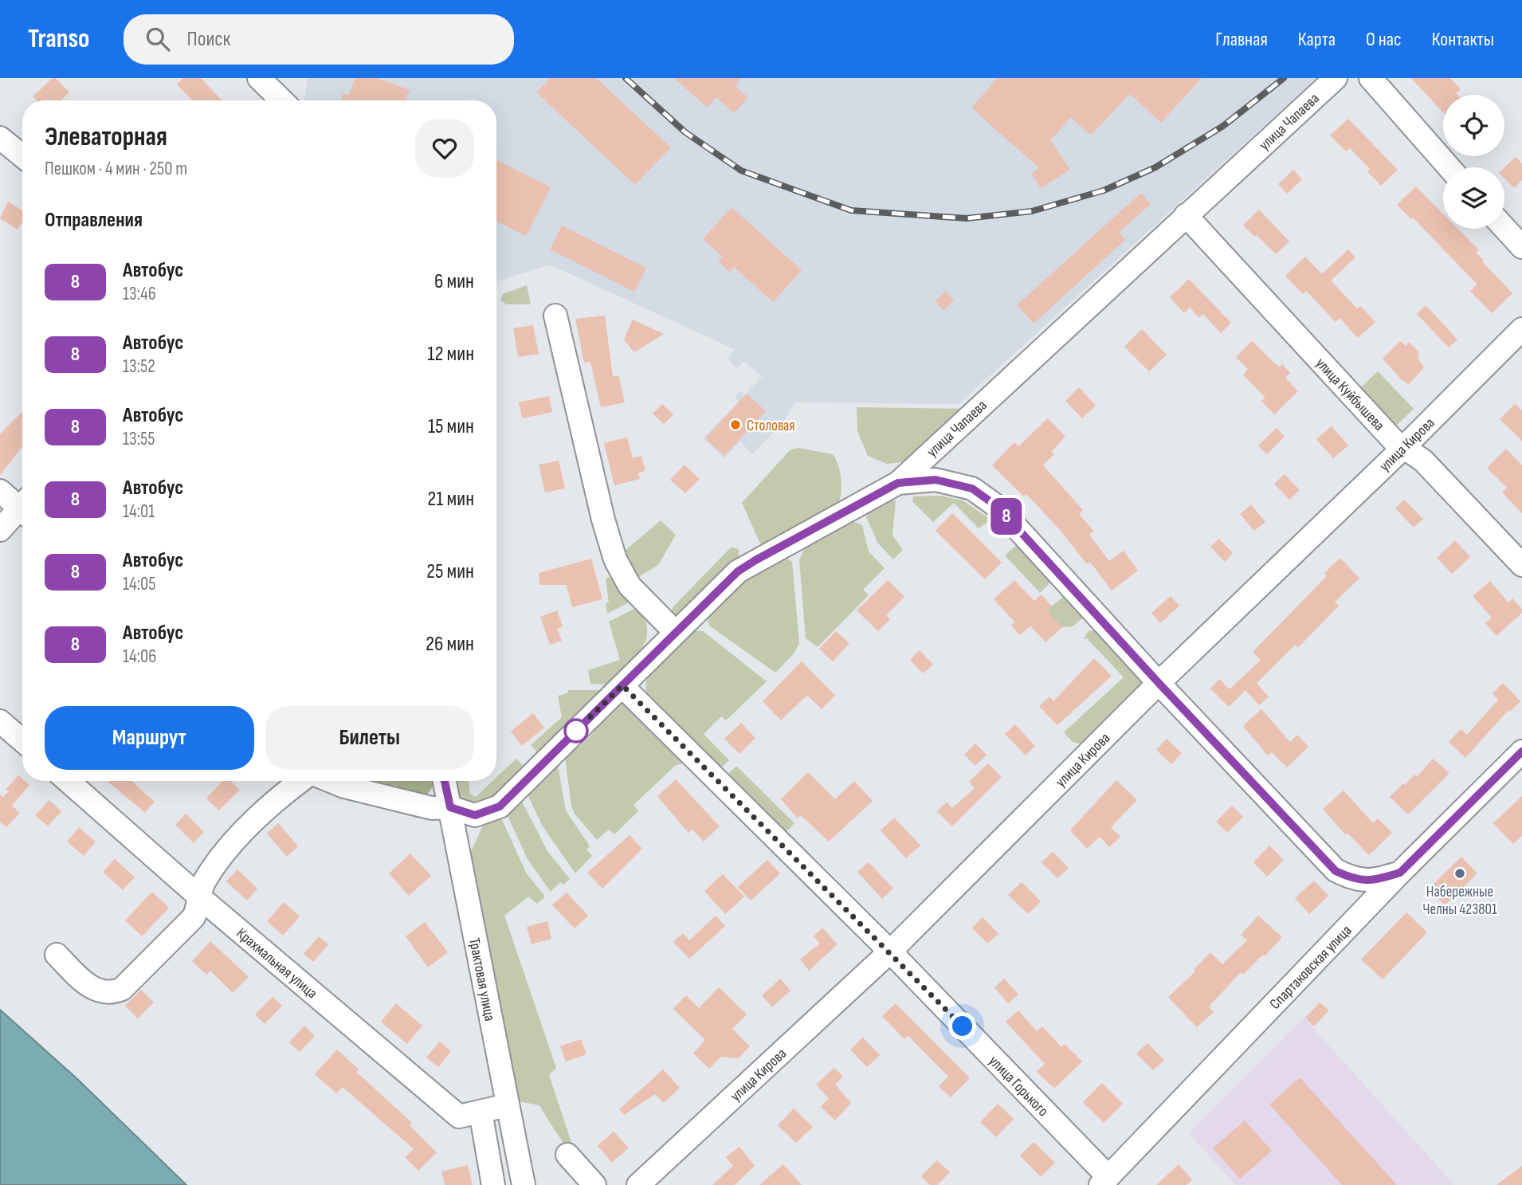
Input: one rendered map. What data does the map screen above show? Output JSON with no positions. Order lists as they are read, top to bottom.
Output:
{
  "streets": {
    "street": [
      "улица Чапаева",
      "улица Куйбышева",
      "улица Кирова",
      "Крахмальная улица",
      "Спартаковская улица",
      "Трактовая улица",
      "улица Горького"
    ]
  },
  "crossings": [
    ["улица Чапаева", "улица Куйбышева"],
    ["улица Чапаева", "Трактовая улица"],
    ["улица Чапаева", "улица Горького"],
    ["улица Куйбышева", "улица Кирова"],
    ["улица Кирова", "улица Горького"],
    ["Крахмальная улица", "Трактовая улица"],
    ["Спартаковская улица", "улица Горького"]
  ],
  "places": ["Столовая", "Набережные Челны 423801"],
  "lines": ["bus line 8"],
  "page": {
    "header": "Transo",
    "search": "Поиск",
    "nav": [
      "Главная",
      "Карта",
      "О нас",
      "Контакты"
    ],
    "on_map": "8",
    "heading": [
      ["Элеваторная", "Пешком · 4 мин · 250 m"],
      "Отправления"
    ],
    "list": [
      {
        "mark": "8",
        "name": "Автобус",
        "note": "13:46",
        "value": "6 мин"
      },
      {
        "mark": "8",
        "name": "Автобус",
        "note": "13:52",
        "value": "12 мин"
      },
      {
        "mark": "8",
        "name": "Автобус",
        "note": "13:55",
        "value": "15 мин"
      },
      {
        "mark": "8",
        "name": "Автобус",
        "note": "14:01",
        "value": "21 мин"
      },
      {
        "mark": "8",
        "name": "Автобус",
        "note": "14:05",
        "value": "25 мин"
      },
      {
        "mark": "8",
        "name": "Автобус",
        "note": "14:06",
        "value": "26 мин"
      }
    ],
    "buttons": ["Маршрут", "Билеты"]
  }
}
